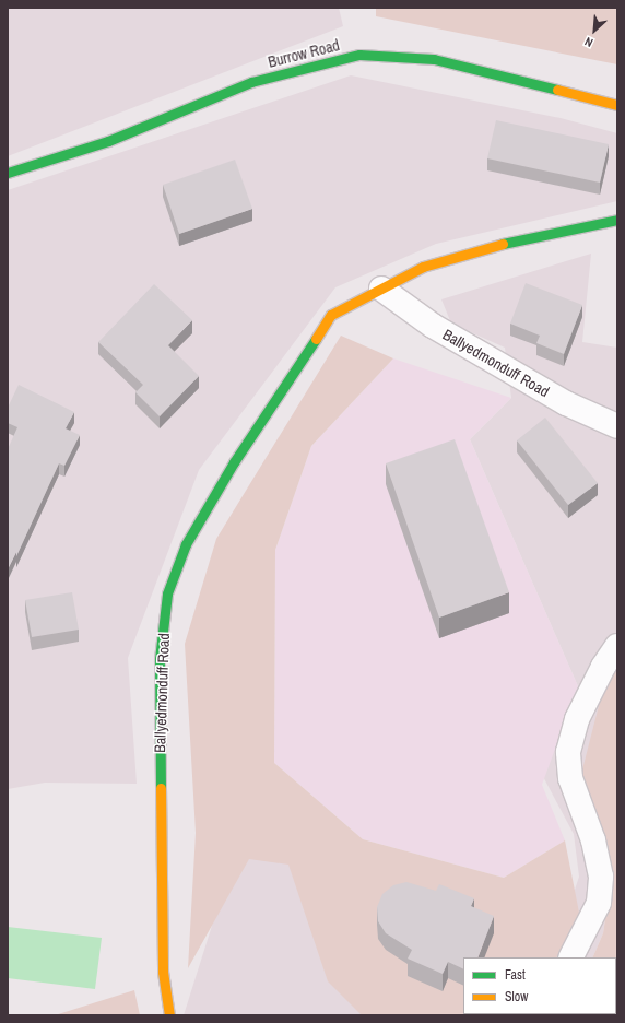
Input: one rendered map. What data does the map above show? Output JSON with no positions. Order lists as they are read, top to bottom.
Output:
{
  "streets": {
    "street": ["Burrow Road", "Ballyedmonduff Road"]
  },
  "legend": ["Fast", "Slow"],
  "north": "bottom left"
}
